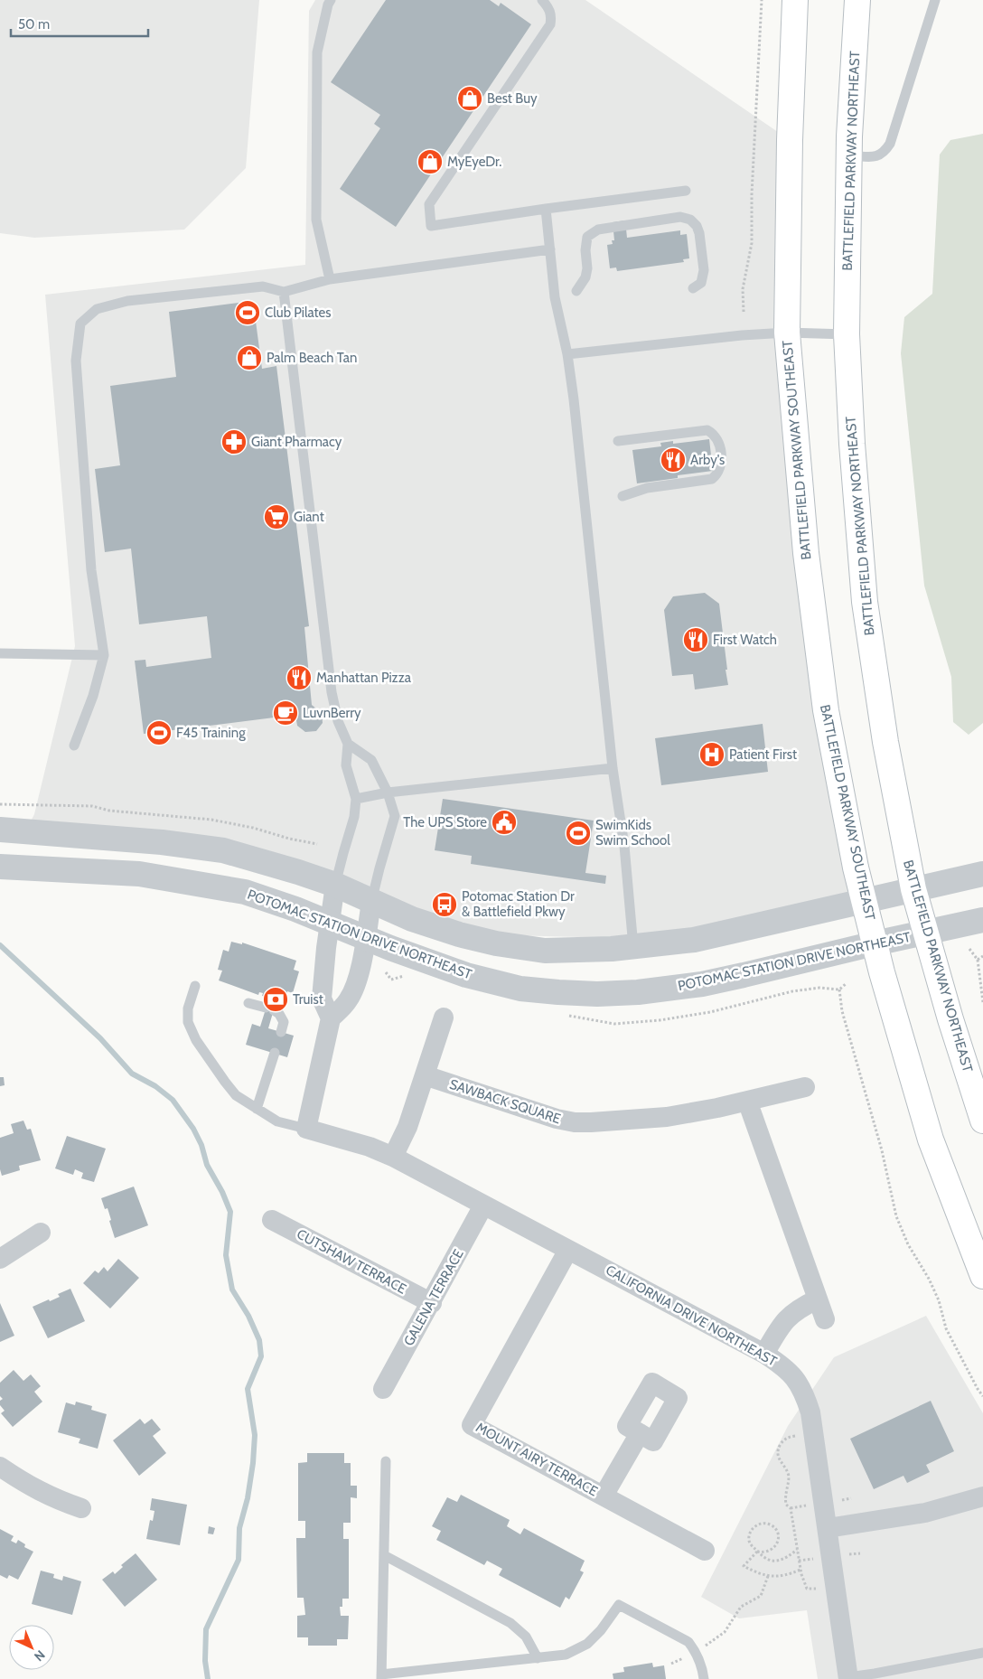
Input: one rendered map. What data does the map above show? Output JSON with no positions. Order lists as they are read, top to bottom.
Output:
{
  "streets": {
    "main road": ["BATTLEFIELD PARKWAY NORTHEAST", "BATTLEFIELD PARKWAY SOUTHEAST"],
    "street": [
      "POTOMAC STATION DRIVE NORTHEAST",
      "SAWBACK SQUARE",
      "CUTSHAW TERRACE",
      "GALENA TERRACE",
      "CALIFORNIA DRIVE NORTHEAST",
      "MOUNT AIRY TERRACE"
    ]
  },
  "crossings": [
    ["BATTLEFIELD PARKWAY NORTHEAST", "POTOMAC STATION DRIVE NORTHEAST"],
    ["BATTLEFIELD PARKWAY SOUTHEAST", "POTOMAC STATION DRIVE NORTHEAST"],
    ["CUTSHAW TERRACE", "GALENA TERRACE"],
    ["GALENA TERRACE", "CALIFORNIA DRIVE NORTHEAST"],
    ["CALIFORNIA DRIVE NORTHEAST", "MOUNT AIRY TERRACE"]
  ],
  "places": {
    "shop": ["Best Buy", "MyEyeDr.", "Palm Beach Tan"],
    "sports": ["Club Pilates", "F45 Training", "SwimKids Swim School"],
    "pharmacy": ["Giant Pharmacy"],
    "restaurant": ["Arby's", "First Watch", "Manhattan Pizza"],
    "supermarket": ["Giant"],
    "cafe": ["LuvnBerry"],
    "hospital": ["Patient First"],
    "public building": ["The UPS Store"],
    "bus stop": ["Potomac Station Dr & Battlefield Pkwy"],
    "bank": ["Truist"]
  },
  "scale_bar": "50 m",
  "north": "bottom right"
}
